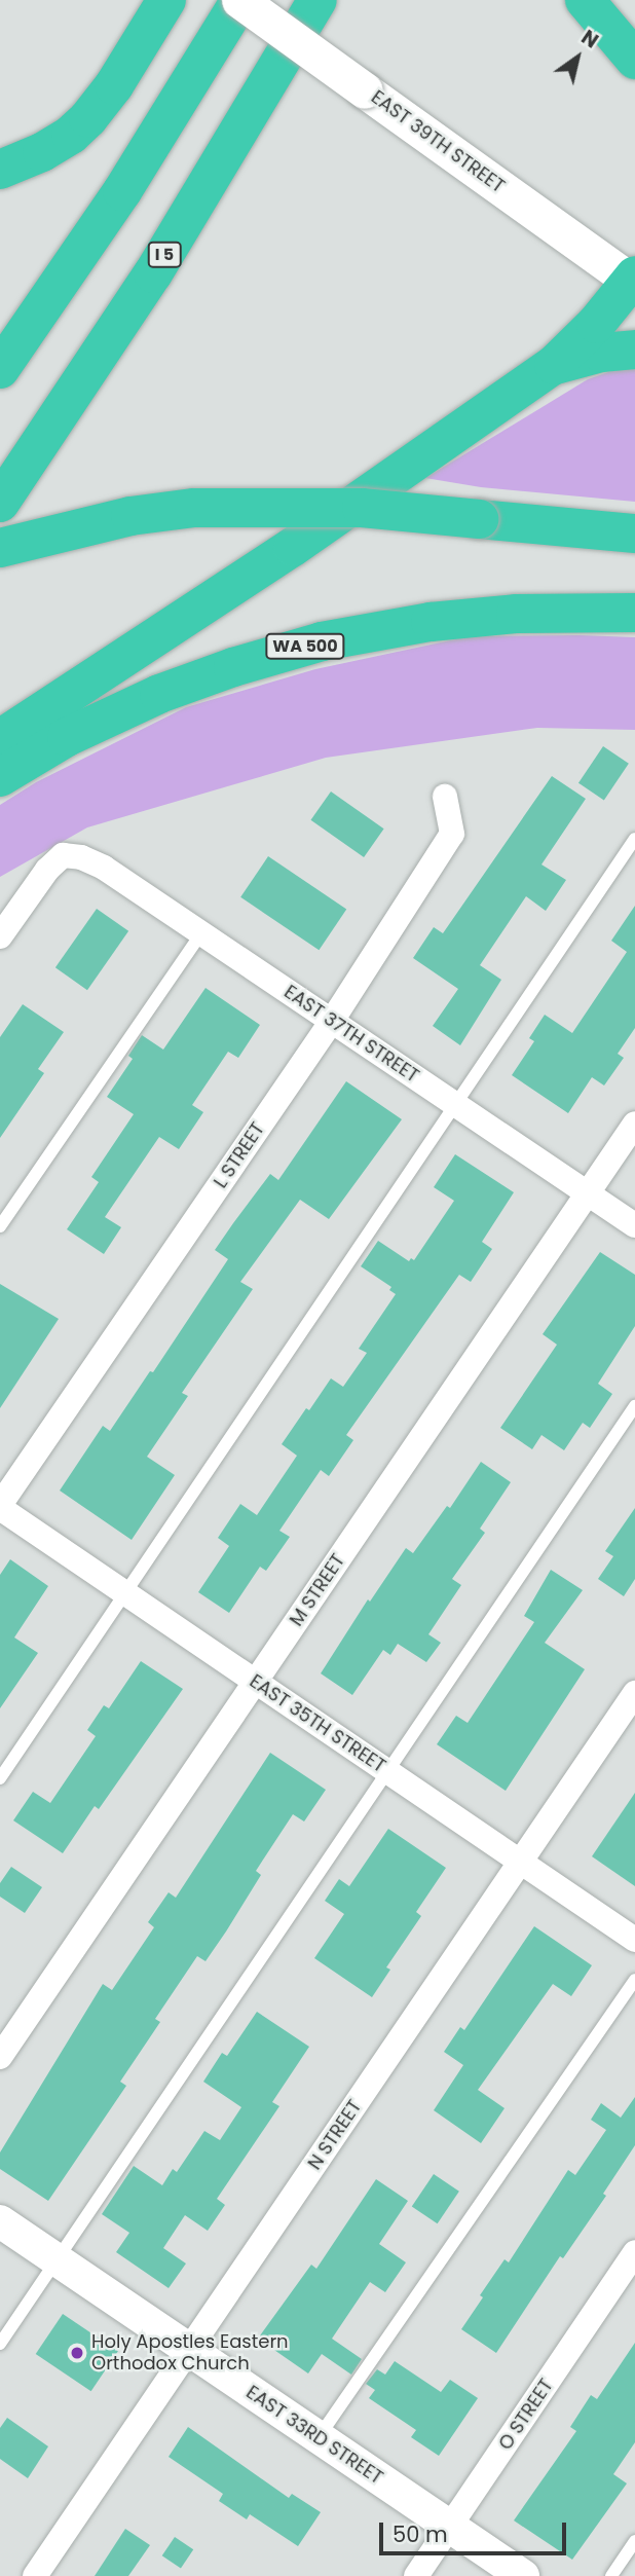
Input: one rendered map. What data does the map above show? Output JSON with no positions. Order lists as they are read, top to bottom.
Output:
{
  "streets": {
    "highway": ["I 5", "WA 500"],
    "main road": ["EAST 39TH STREET"],
    "street": [
      "EAST 37TH STREET",
      "L STREET",
      "M STREET",
      "EAST 35TH STREET",
      "N STREET",
      "O STREET",
      "EAST 33RD STREET"
    ]
  },
  "crossings": [
    ["EAST 37TH STREET", "L STREET"],
    ["EAST 37TH STREET", "M STREET"],
    ["L STREET", "EAST 35TH STREET"],
    ["M STREET", "EAST 35TH STREET"],
    ["EAST 35TH STREET", "N STREET"],
    ["N STREET", "EAST 33RD STREET"],
    ["O STREET", "EAST 33RD STREET"]
  ],
  "places": ["Holy Apostles Eastern Orthodox Church"],
  "scale_bar": "50 m",
  "north": "top right"
}
